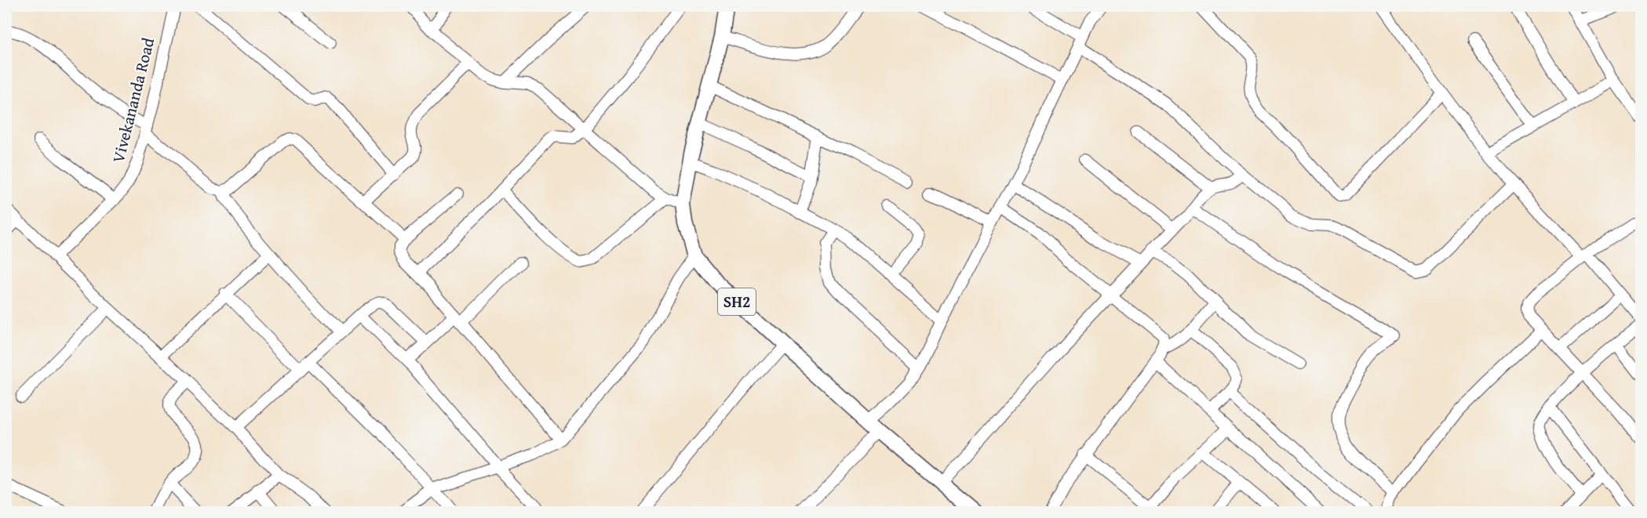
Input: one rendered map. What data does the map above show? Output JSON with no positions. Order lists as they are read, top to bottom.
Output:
{
  "streets": {
    "main road": ["SH2"],
    "street": ["Vivekananda Road"]
  }
}
